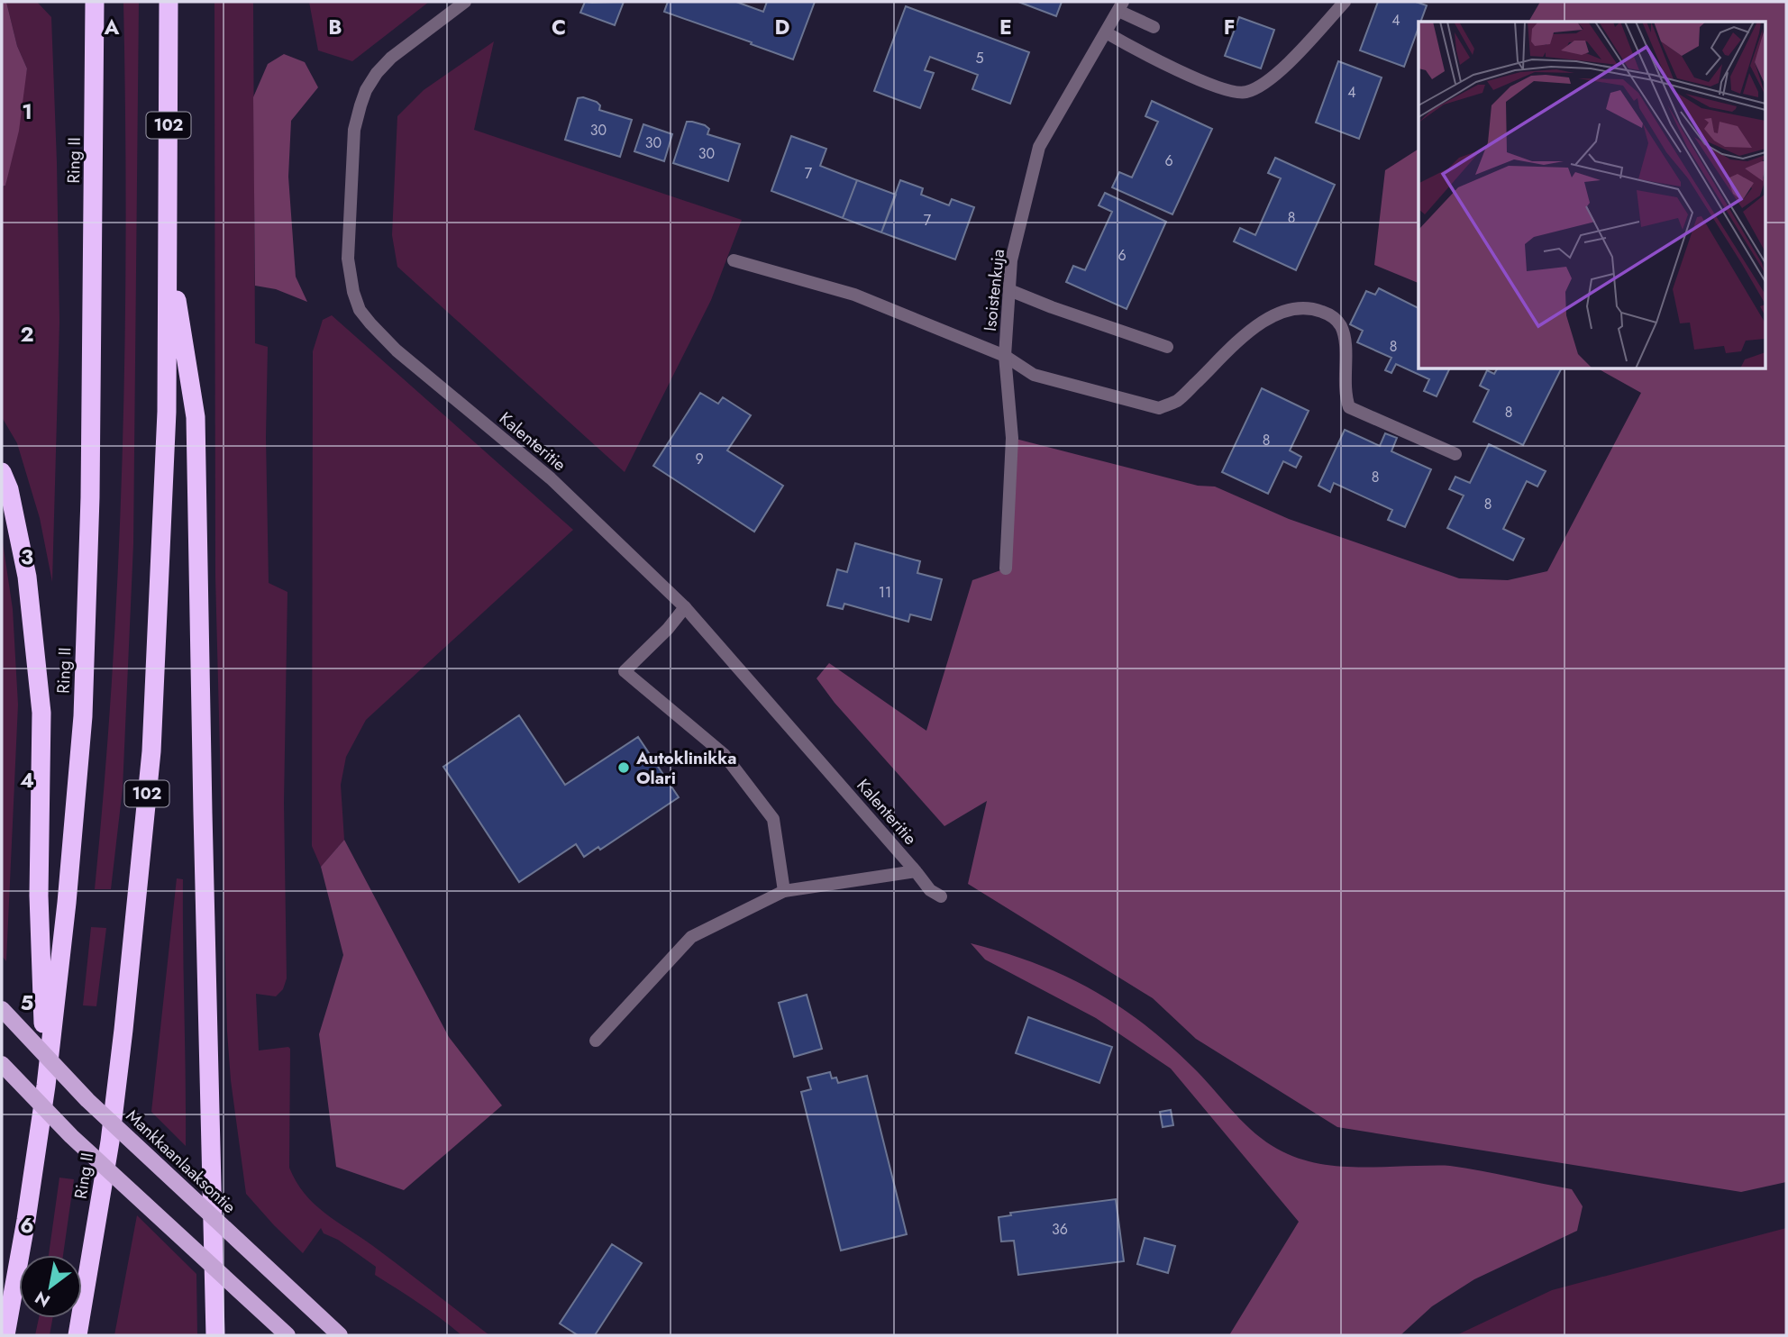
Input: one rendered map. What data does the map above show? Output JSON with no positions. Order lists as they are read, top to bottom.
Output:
{
  "streets": {
    "highway": ["102", "Ring II"],
    "main road": ["Mankkaanlaaksontie"],
    "street": ["Isoistenkuja", "Kalenteritie"]
  },
  "places": ["Autoklinikka Olari"],
  "house_numbers": [
    "4",
    "5",
    "4",
    "30",
    "30",
    "30",
    "6",
    "7",
    "8",
    "7",
    "6",
    "8",
    "8",
    "8",
    "9",
    "8",
    "8",
    "11",
    "36"
  ],
  "north": "bottom left",
  "grid": {
    "columns": [
      "A",
      "B",
      "C",
      "D",
      "E",
      "F"
    ],
    "rows": [
      "1",
      "2",
      "3",
      "4",
      "5",
      "6"
    ]
  }
}
